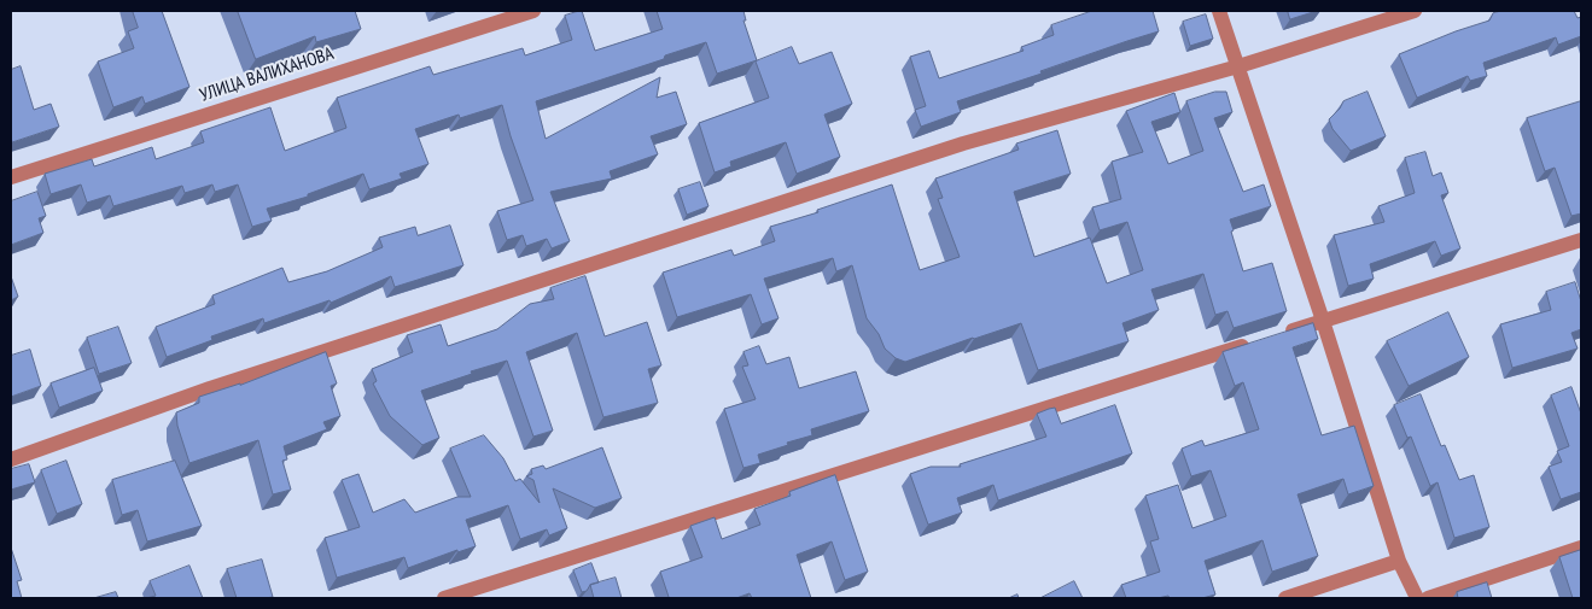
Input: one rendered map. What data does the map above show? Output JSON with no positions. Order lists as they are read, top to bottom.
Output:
{
  "streets": {
    "street": ["УЛИЦА ВАЛИХАНОВА"]
  }
}
